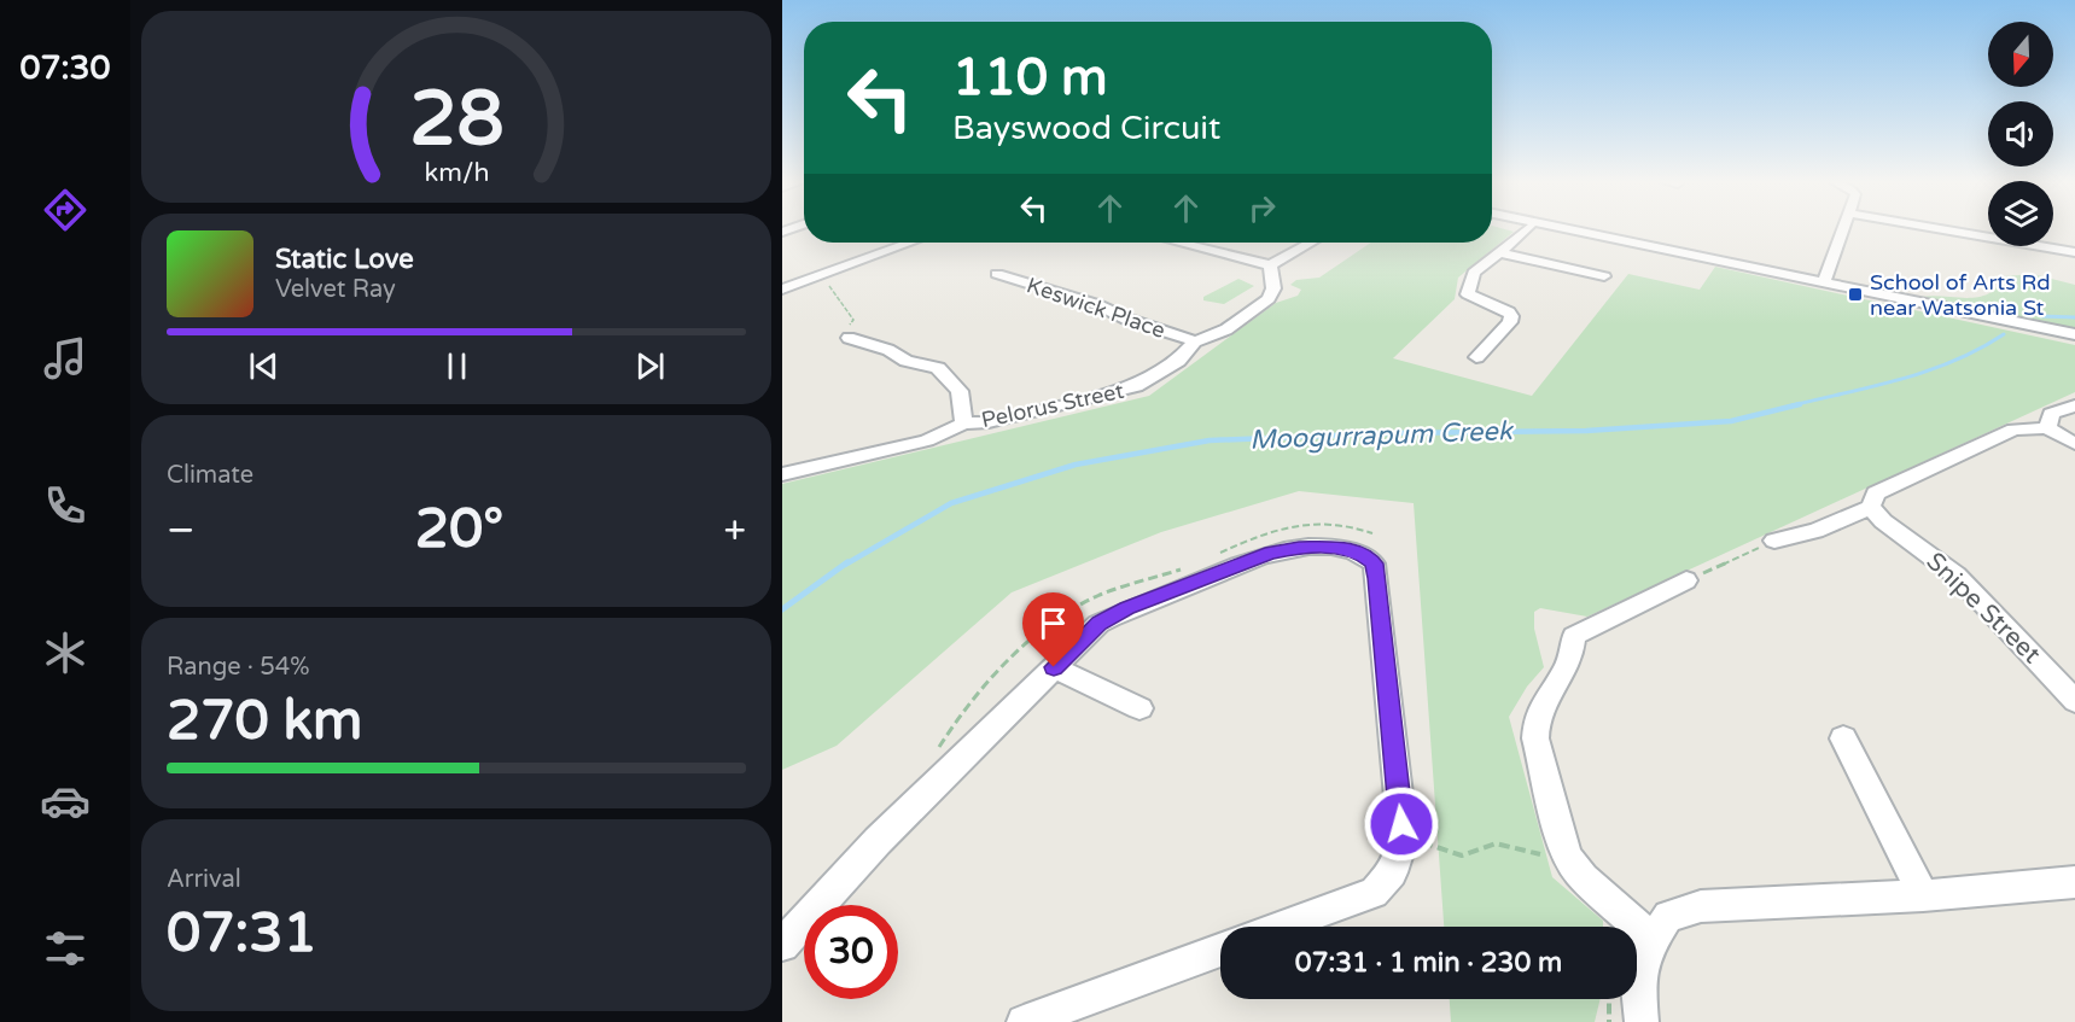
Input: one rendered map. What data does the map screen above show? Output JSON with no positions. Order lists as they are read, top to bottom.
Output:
{
  "streets": {
    "street": ["Keswick Place", "Pelorus Street", "Snipe Street"]
  },
  "crossings": [
    ["Keswick Place", "Pelorus Street"]
  ],
  "water": ["Moogurrapum Creek"],
  "places": {
    "transit": ["School of Arts Rd near Watsonia St"]
  },
  "north": "bottom",
  "page": {
    "tabs": "07:30",
    "turn": ["110 m", "Bayswood Circuit"],
    "song": ["Static Love", "Velvet Ray"],
    "tile": [
      "Climate",
      ["Range · 54%", "270 km"],
      ["Arrival", "07:31"]
    ],
    "heat": ["−", "20°", "+"],
    "limit": "30",
    "trip": "07:31 · 1 min · 230 m",
    "gauge": ["28", "km/h"]
  }
}
